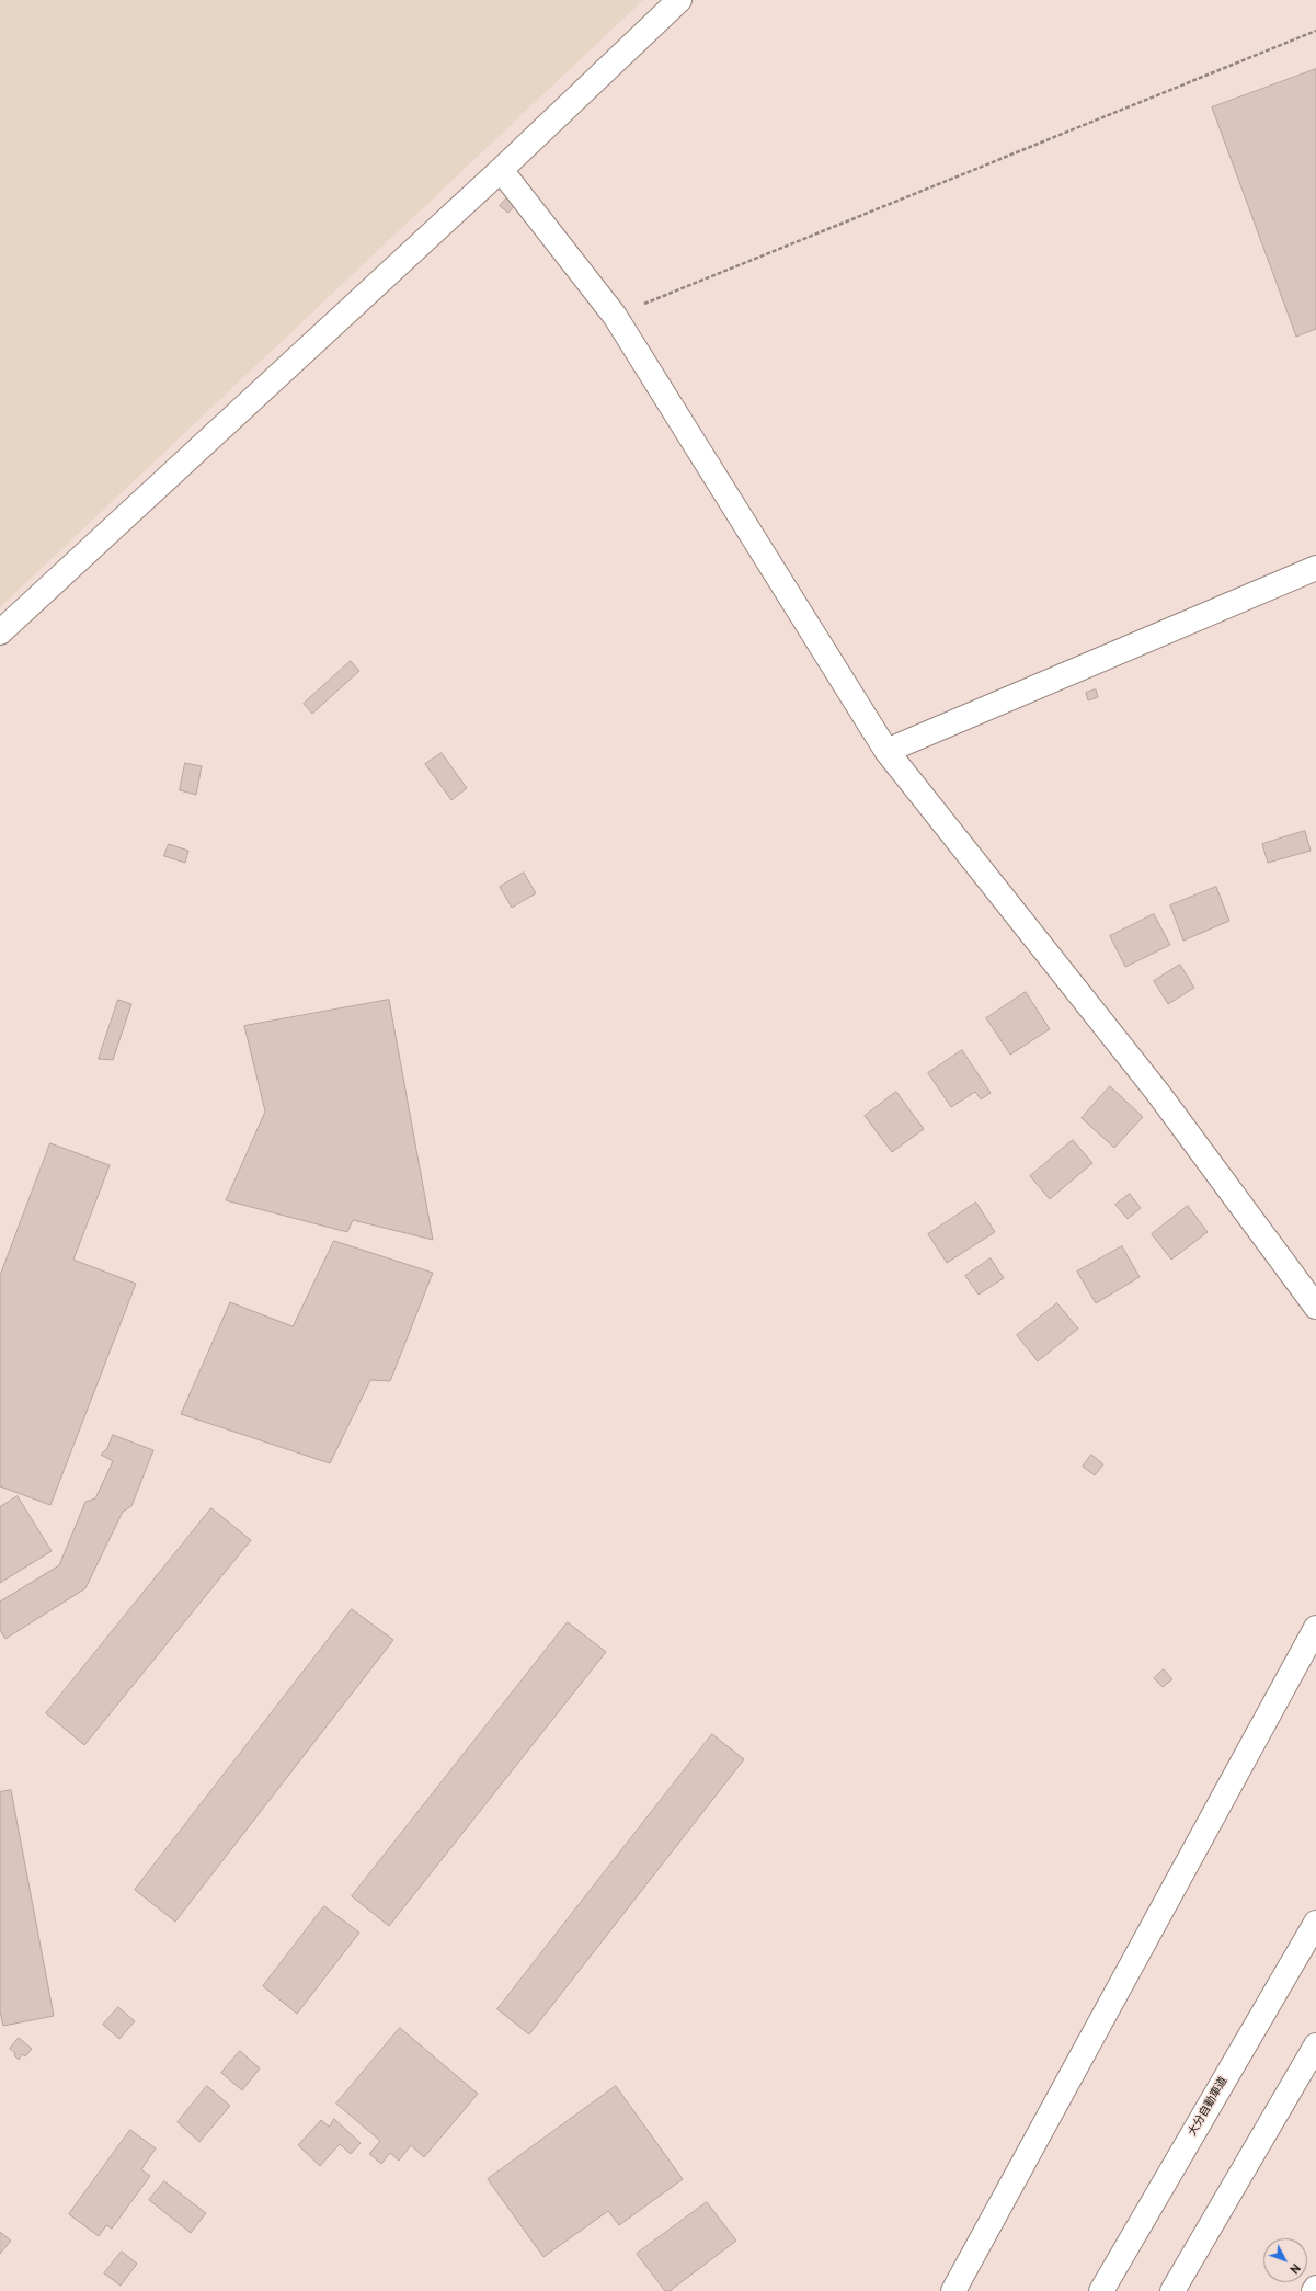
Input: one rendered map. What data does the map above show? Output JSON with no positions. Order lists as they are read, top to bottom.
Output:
{
  "streets": {
    "main road": ["大分自動車道"]
  },
  "north": "bottom right"
}
